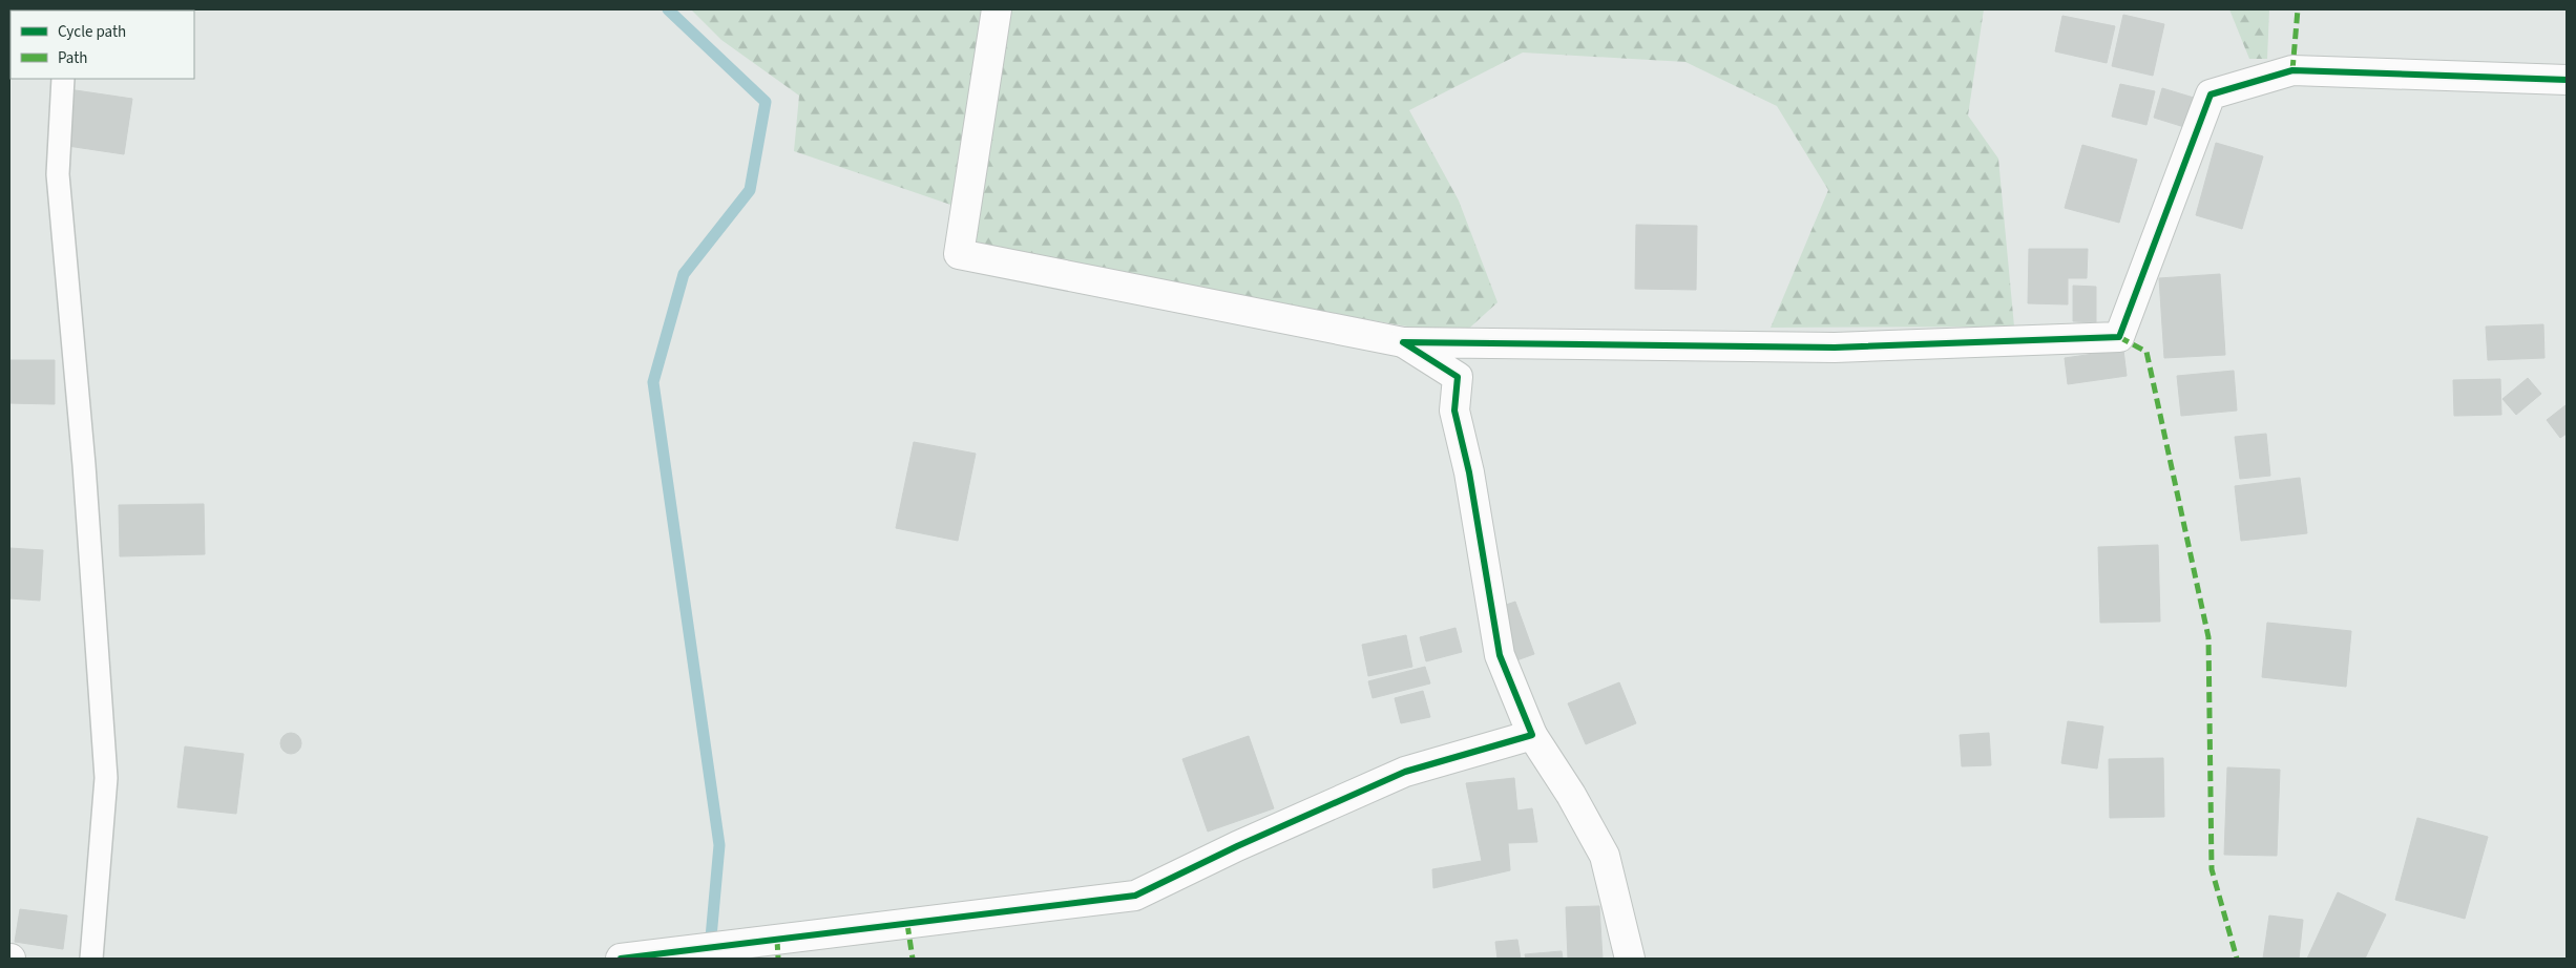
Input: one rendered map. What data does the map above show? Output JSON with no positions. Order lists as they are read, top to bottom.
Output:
{
  "legend": ["Cycle path", "Path"]
}
